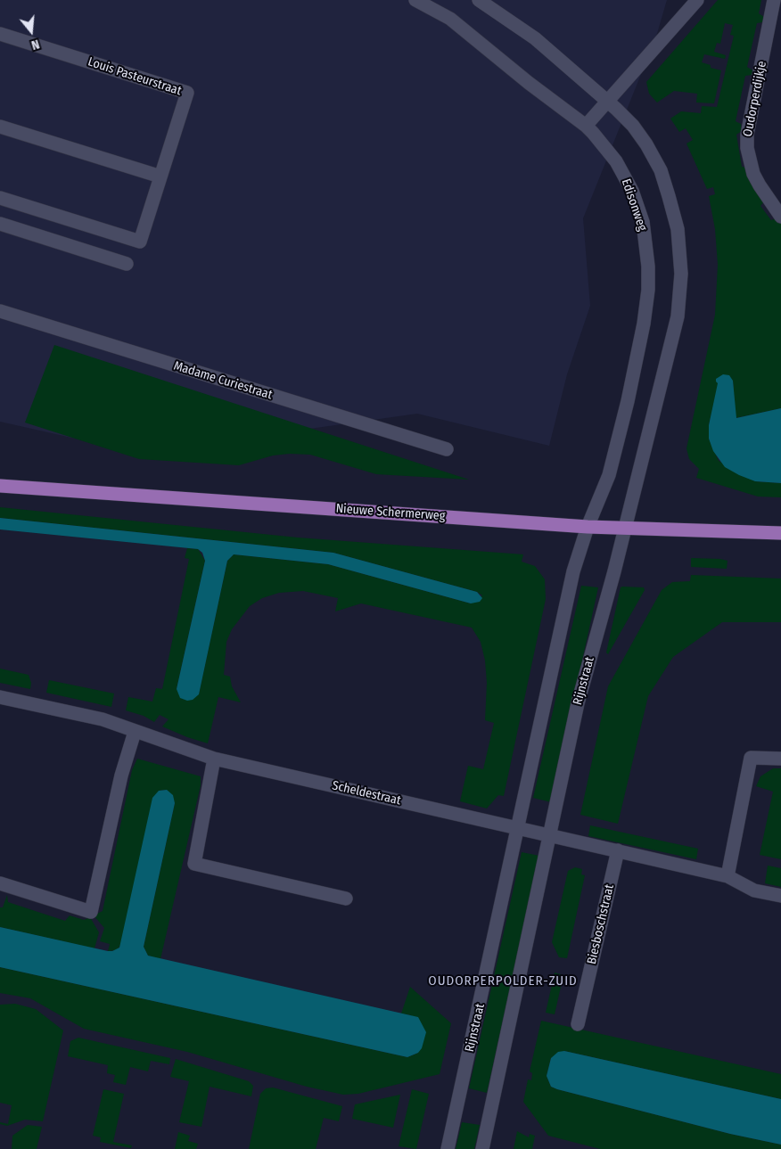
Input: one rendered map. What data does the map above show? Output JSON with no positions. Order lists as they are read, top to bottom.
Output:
{
  "streets": {
    "main road": ["Nieuwe Schermerweg"],
    "street": [
      "Louis Pasteurstraat",
      "Oudorperdijkje",
      "Edisonweg",
      "Madame Curiestraat",
      "Rijnstraat",
      "Scheldestraat",
      "Biesboschstraat"
    ]
  },
  "crossings": [
    ["Edisonweg", "Nieuwe Schermerweg"],
    ["Edisonweg", "Rijnstraat"],
    ["Nieuwe Schermerweg", "Rijnstraat"],
    ["Rijnstraat", "Scheldestraat"]
  ],
  "districts": ["OUDORPERPOLDER-ZUID"],
  "north": "bottom"
}
